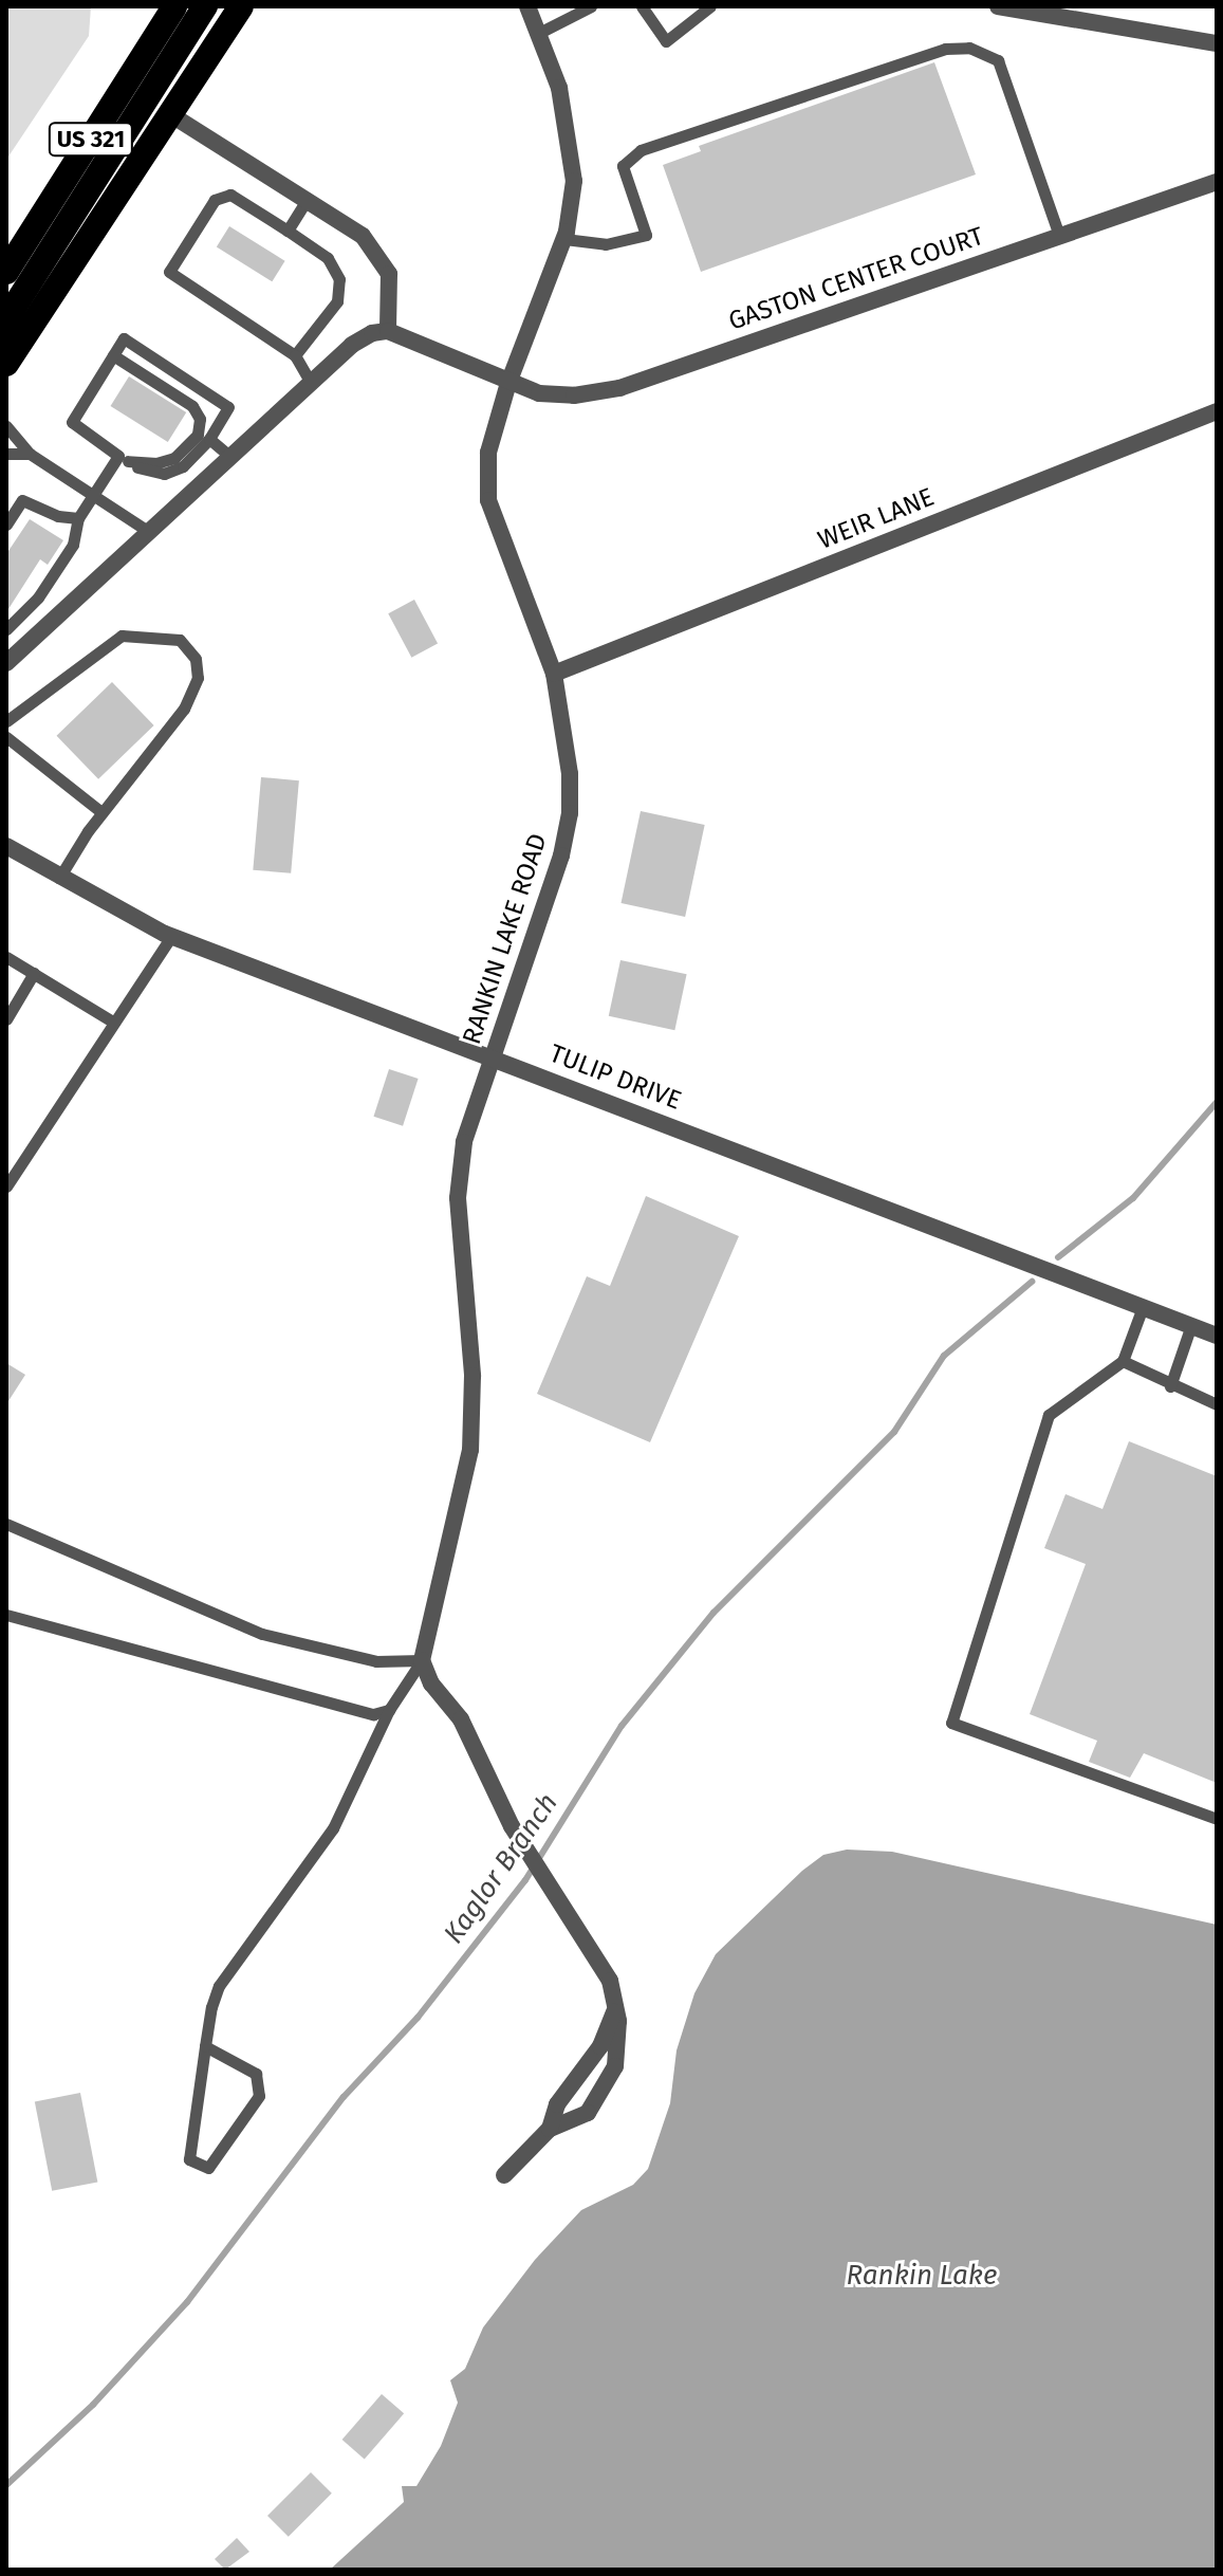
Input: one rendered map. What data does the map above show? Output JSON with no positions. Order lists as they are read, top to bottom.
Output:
{
  "streets": {
    "highway": ["US 321"],
    "street": [
      "GASTON CENTER COURT",
      "WEIR LANE",
      "RANKIN LAKE ROAD",
      "TULIP DRIVE"
    ]
  },
  "crossings": [
    ["GASTON CENTER COURT", "RANKIN LAKE ROAD"],
    ["WEIR LANE", "RANKIN LAKE ROAD"],
    ["RANKIN LAKE ROAD", "TULIP DRIVE"]
  ],
  "water": ["Kaglor Branch", "Rankin Lake"]
}
